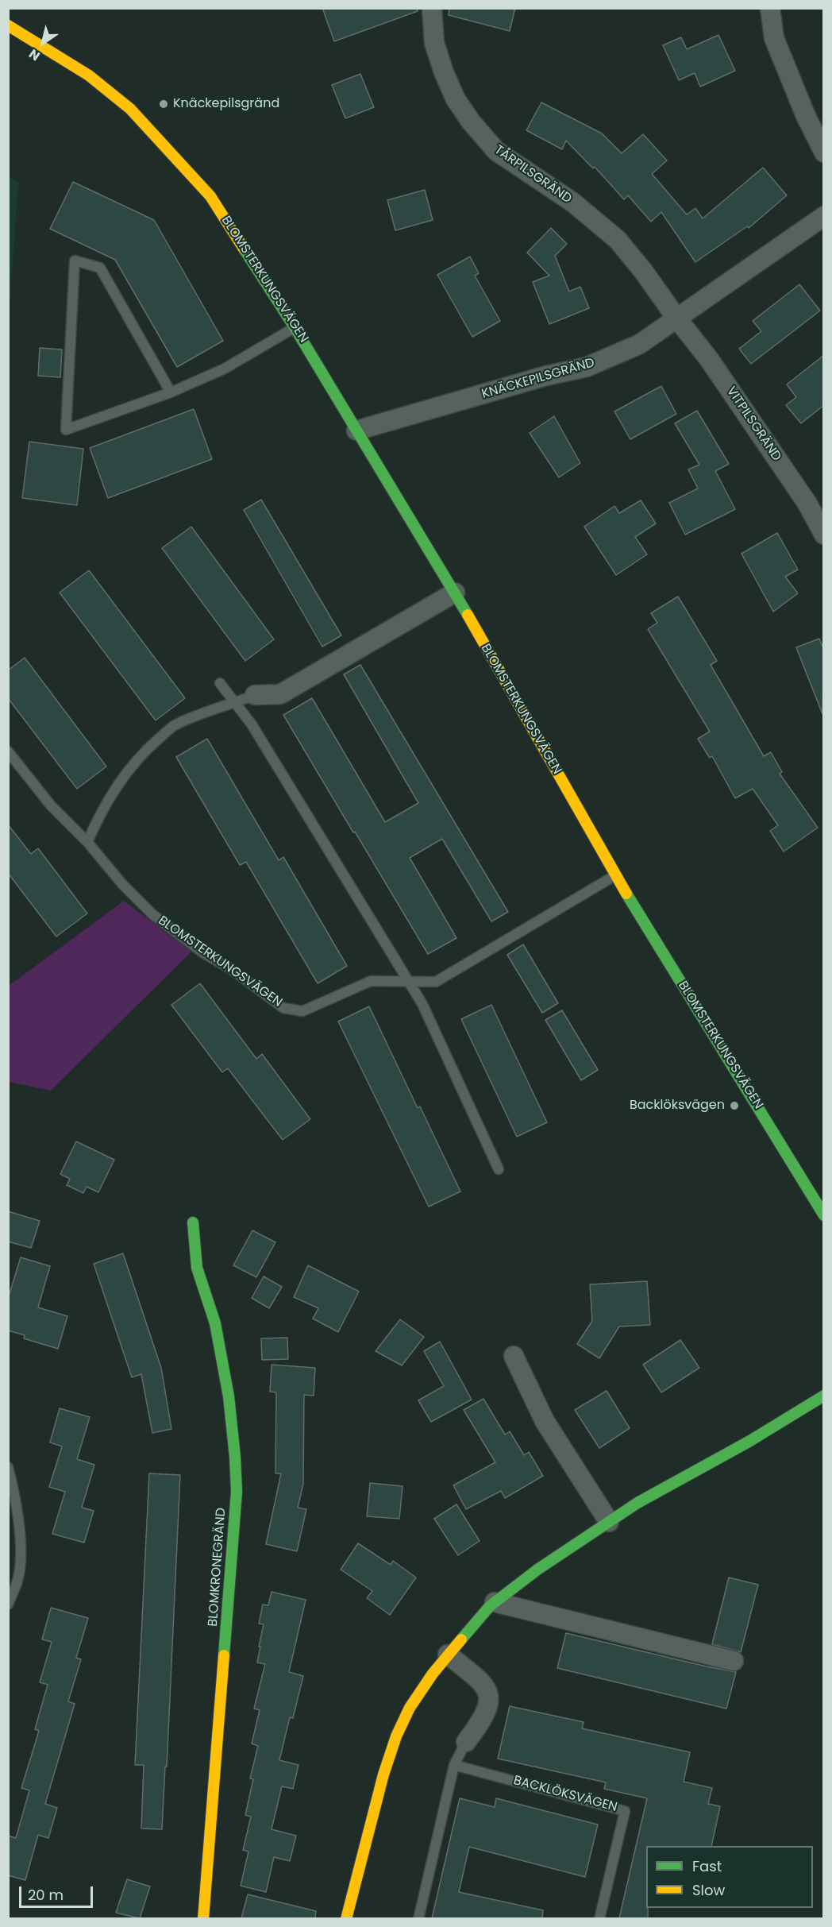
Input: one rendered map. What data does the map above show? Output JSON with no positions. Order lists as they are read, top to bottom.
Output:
{
  "streets": {
    "street": [
      "TÅRPILSGRÄND",
      "BLOMSTERKUNGSVÄGEN",
      "KNÄCKEPILSGRÄND",
      "VITPILSGRÄND",
      "BLOMKRONEGRÄND"
    ],
    "lane": ["BACKLÖKSVÄGEN"]
  },
  "crossings": [
    ["TÅRPILSGRÄND", "KNÄCKEPILSGRÄND"],
    ["TÅRPILSGRÄND", "VITPILSGRÄND"],
    ["BLOMSTERKUNGSVÄGEN", "KNÄCKEPILSGRÄND"],
    ["KNÄCKEPILSGRÄND", "VITPILSGRÄND"]
  ],
  "places": ["Knäckepilsgränd", "Backlöksvägen"],
  "legend": ["Fast", "Slow"],
  "scale_bar": "20 m",
  "north": "bottom left"
}
